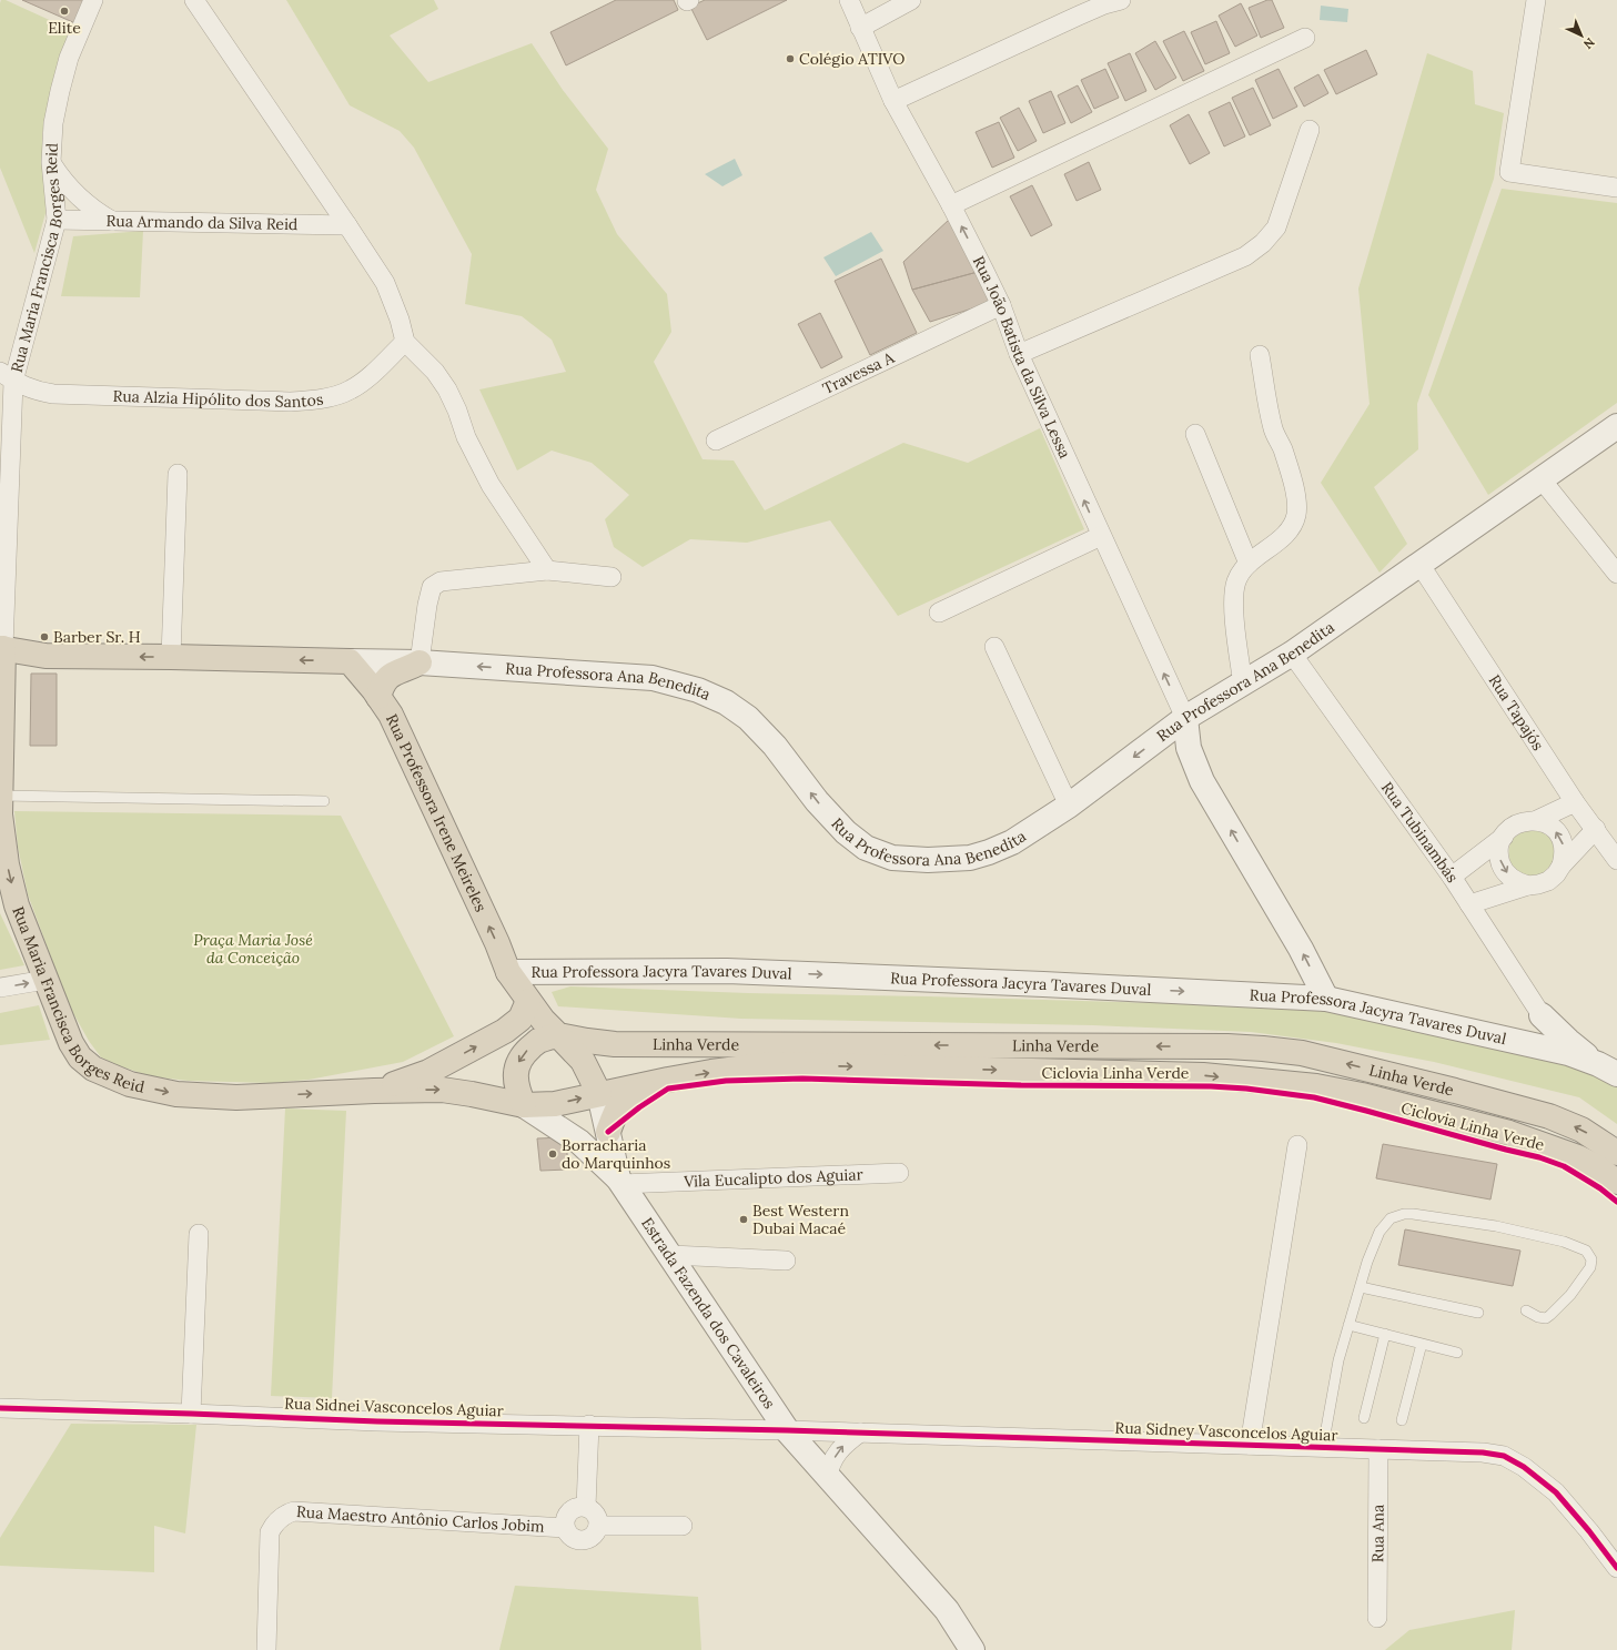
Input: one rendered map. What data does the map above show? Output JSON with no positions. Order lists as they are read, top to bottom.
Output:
{
  "streets": {
    "highway": [
      "Rua Maria Francisca Borges Reid",
      "Rua Professora Ana Benedita",
      "Rua Professora Irene Meireles",
      "Linha Verde"
    ],
    "street": [
      "Rua Armando da Silva Reid",
      "Rua João Batista da Silva Lessa",
      "Travessa A",
      "Rua Alzia Hipólito dos Santos",
      "Rua Tapajós",
      "Rua Tubinambás",
      "Rua Professora Jacyra Tavares Duval",
      "Vila Eucalipto dos Aguiar",
      "Estrada Fazenda dos Cavaleiros",
      "Rua Sidnei Vasconcelos Aguiar",
      "Rua Sidney Vasconcelos Aguiar",
      "Rua Maestro Antônio Carlos Jobim",
      "Rua Ana"
    ],
    "cycle path": ["Ciclovia Linha Verde"]
  },
  "crossings": [
    ["Rua Armando da Silva Reid", "Rua Maria Francisca Borges Reid"],
    ["Rua Maria Francisca Borges Reid", "Rua Alzia Hipólito dos Santos"],
    ["Rua Maria Francisca Borges Reid", "Rua Professora Ana Benedita"],
    ["Rua Maria Francisca Borges Reid", "Linha Verde"],
    ["Rua Maria Francisca Borges Reid", "Estrada Fazenda dos Cavaleiros"],
    ["Rua João Batista da Silva Lessa", "Travessa A"],
    ["Rua João Batista da Silva Lessa", "Rua Professora Ana Benedita"],
    ["Rua Professora Ana Benedita", "Rua Tapajós"],
    ["Rua Professora Ana Benedita", "Rua Professora Irene Meireles"],
    ["Rua Professora Ana Benedita", "Rua Tubinambás"],
    ["Rua Professora Irene Meireles", "Rua Professora Jacyra Tavares Duval"],
    ["Rua Tubinambás", "Rua Professora Jacyra Tavares Duval"],
    ["Linha Verde", "Estrada Fazenda dos Cavaleiros"],
    ["Vila Eucalipto dos Aguiar", "Estrada Fazenda dos Cavaleiros"],
    ["Estrada Fazenda dos Cavaleiros", "Rua Sidnei Vasconcelos Aguiar"],
    ["Estrada Fazenda dos Cavaleiros", "Rua Sidney Vasconcelos Aguiar"],
    ["Rua Sidnei Vasconcelos Aguiar", "Rua Sidney Vasconcelos Aguiar"],
    ["Rua Sidney Vasconcelos Aguiar", "Rua Ana"]
  ],
  "one_way": ["Rua Professora Ana Benedita", "Rua Professora Irene Meireles", "Rua Professora Jacyra Tavares Duval"],
  "parks": ["Praça Maria José da Conceição"],
  "places": [
    "Elite",
    "Colégio ATIVO",
    "Barber Sr. H",
    "Borracharia do Marquinhos",
    "Best Western Dubai Macaé"
  ],
  "north": "bottom right"
}
